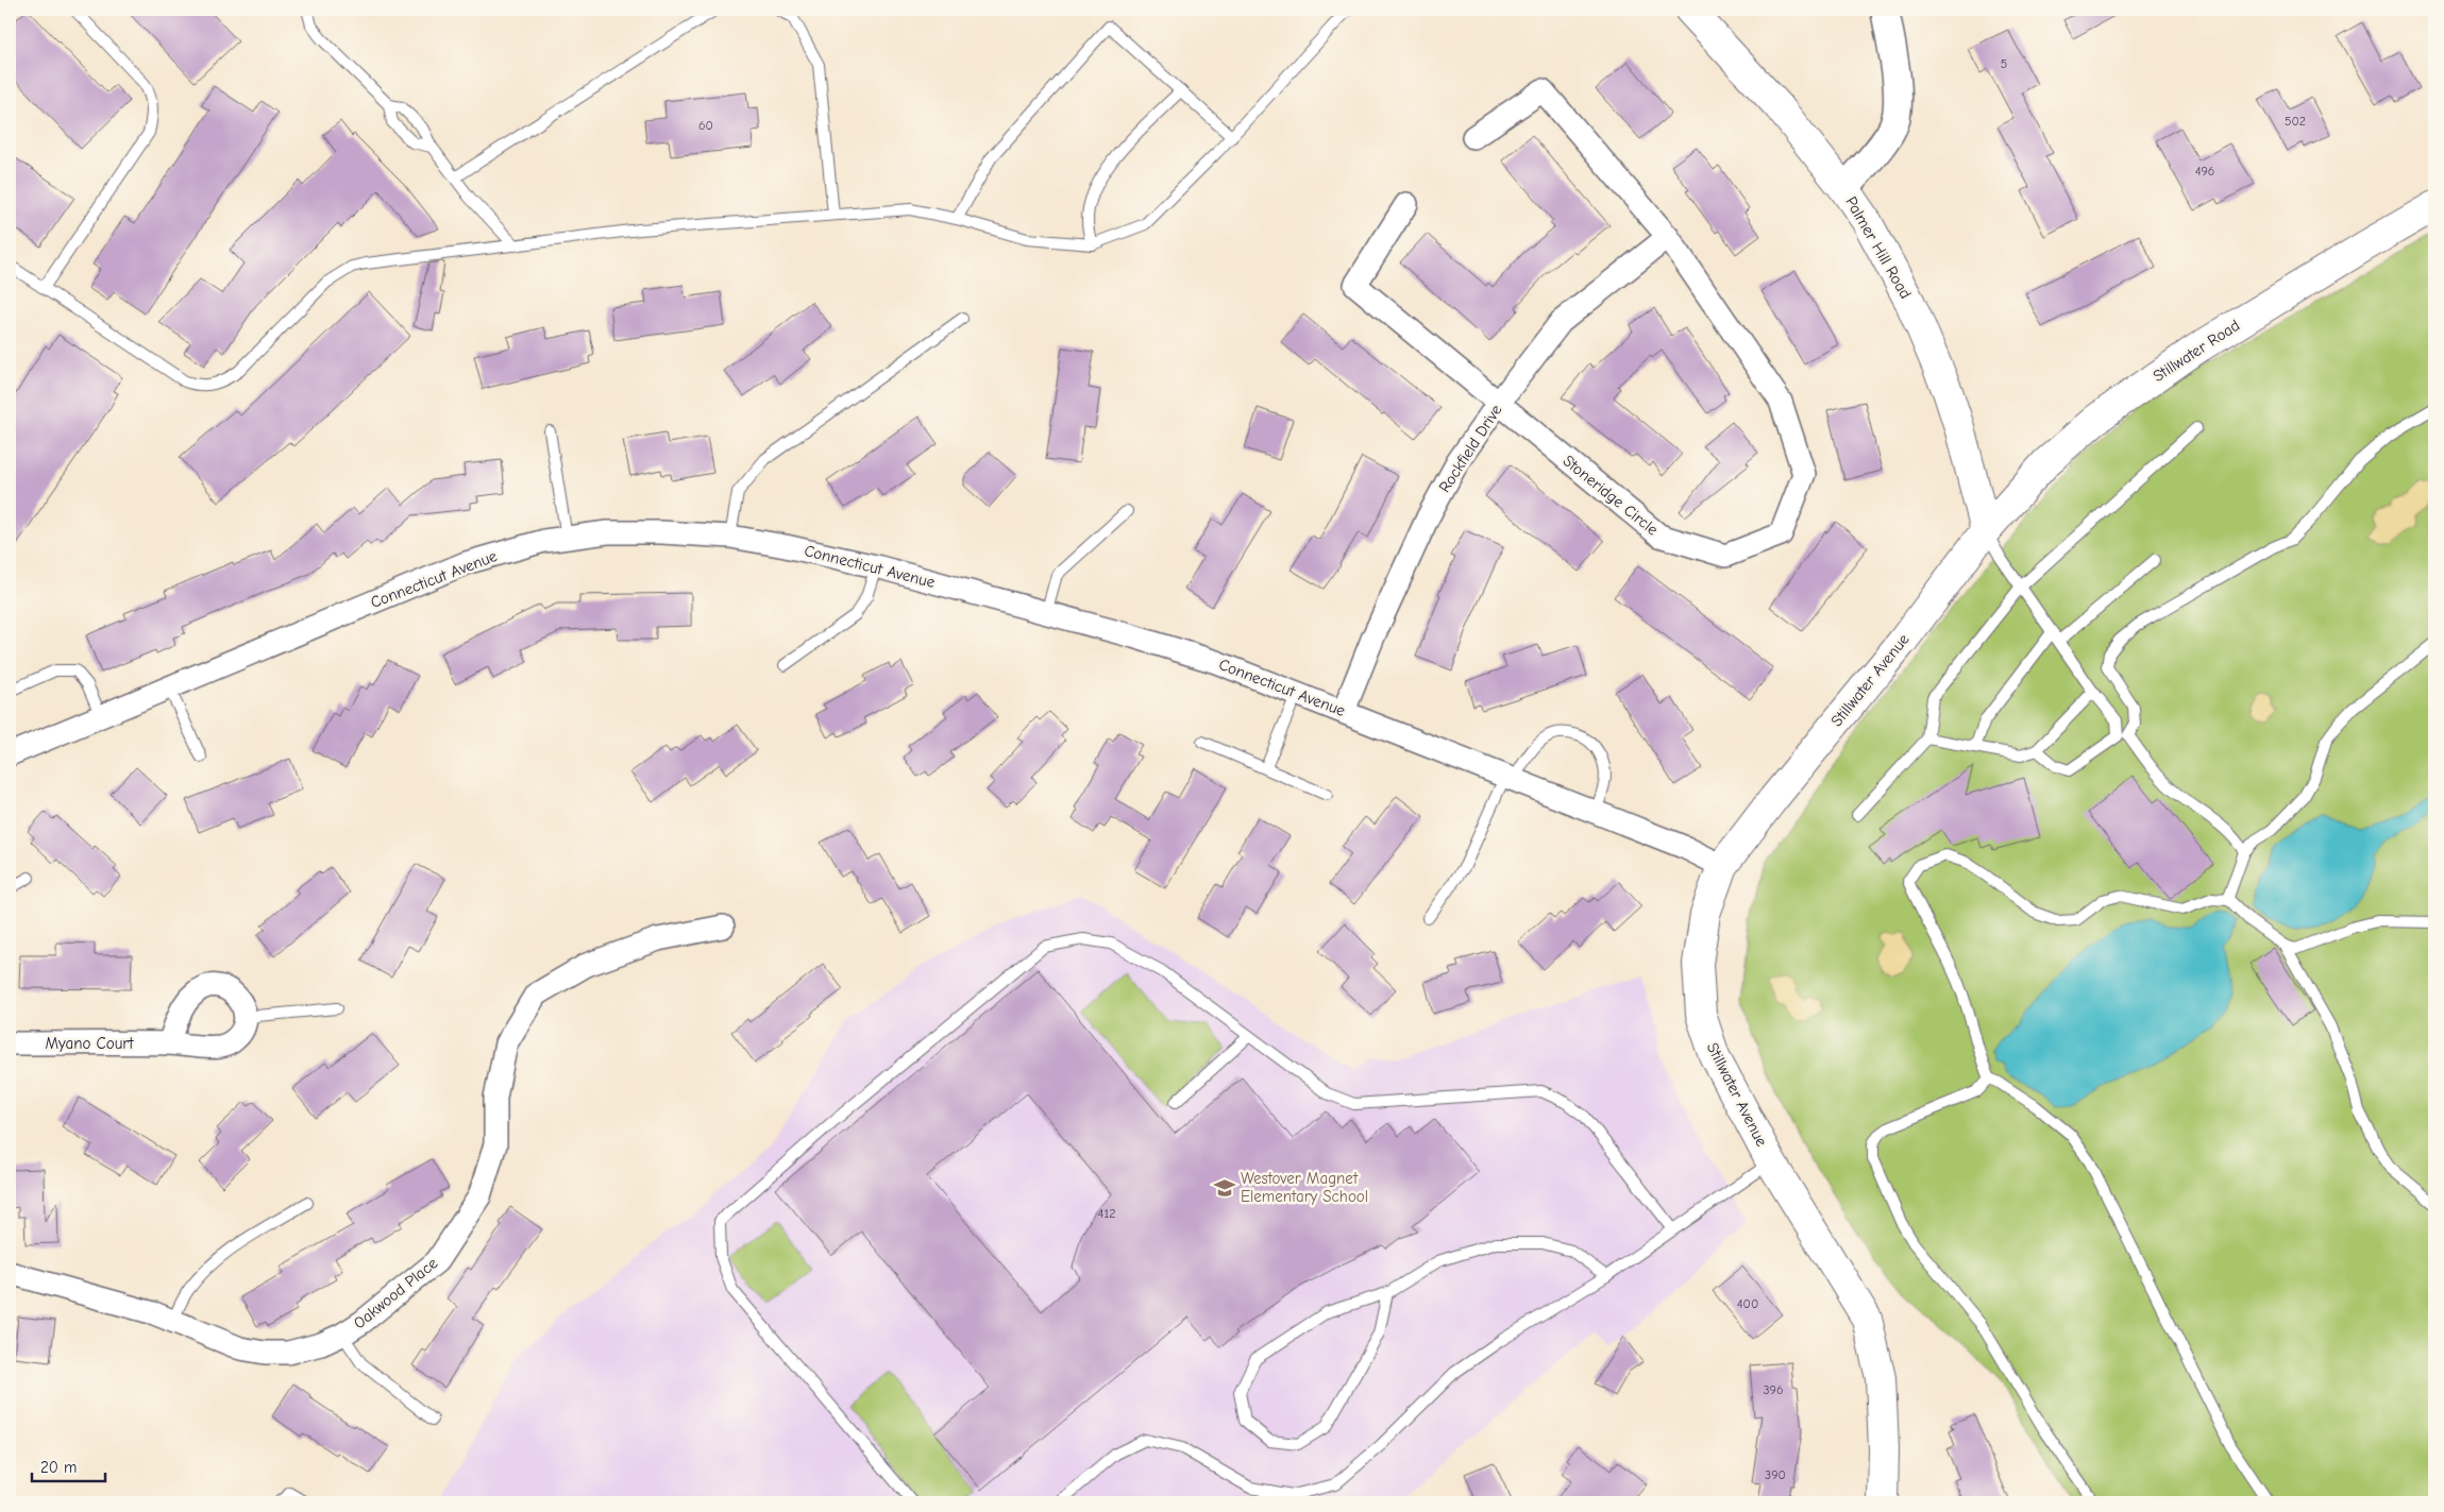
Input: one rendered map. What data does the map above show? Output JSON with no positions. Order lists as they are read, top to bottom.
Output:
{
  "streets": {
    "main road": ["Palmer Hill Road", "Stillwater Road", "Stillwater Avenue"],
    "street": [
      "Rockfield Drive",
      "Stoneridge Circle",
      "Connecticut Avenue",
      "Myano Court",
      "Oakwood Place"
    ]
  },
  "crossings": [
    ["Palmer Hill Road", "Stillwater Road"],
    ["Palmer Hill Road", "Stillwater Avenue"],
    ["Stillwater Road", "Stillwater Avenue"],
    ["Rockfield Drive", "Stoneridge Circle"],
    ["Rockfield Drive", "Connecticut Avenue"],
    ["Connecticut Avenue", "Stillwater Avenue"]
  ],
  "places": {
    "school or university": ["Westover Magnet Elementary School"]
  },
  "house_numbers": [
    "5",
    "502",
    "60",
    "496",
    "412",
    "400",
    "396",
    "390"
  ],
  "scale_bar": "20 m"
}
